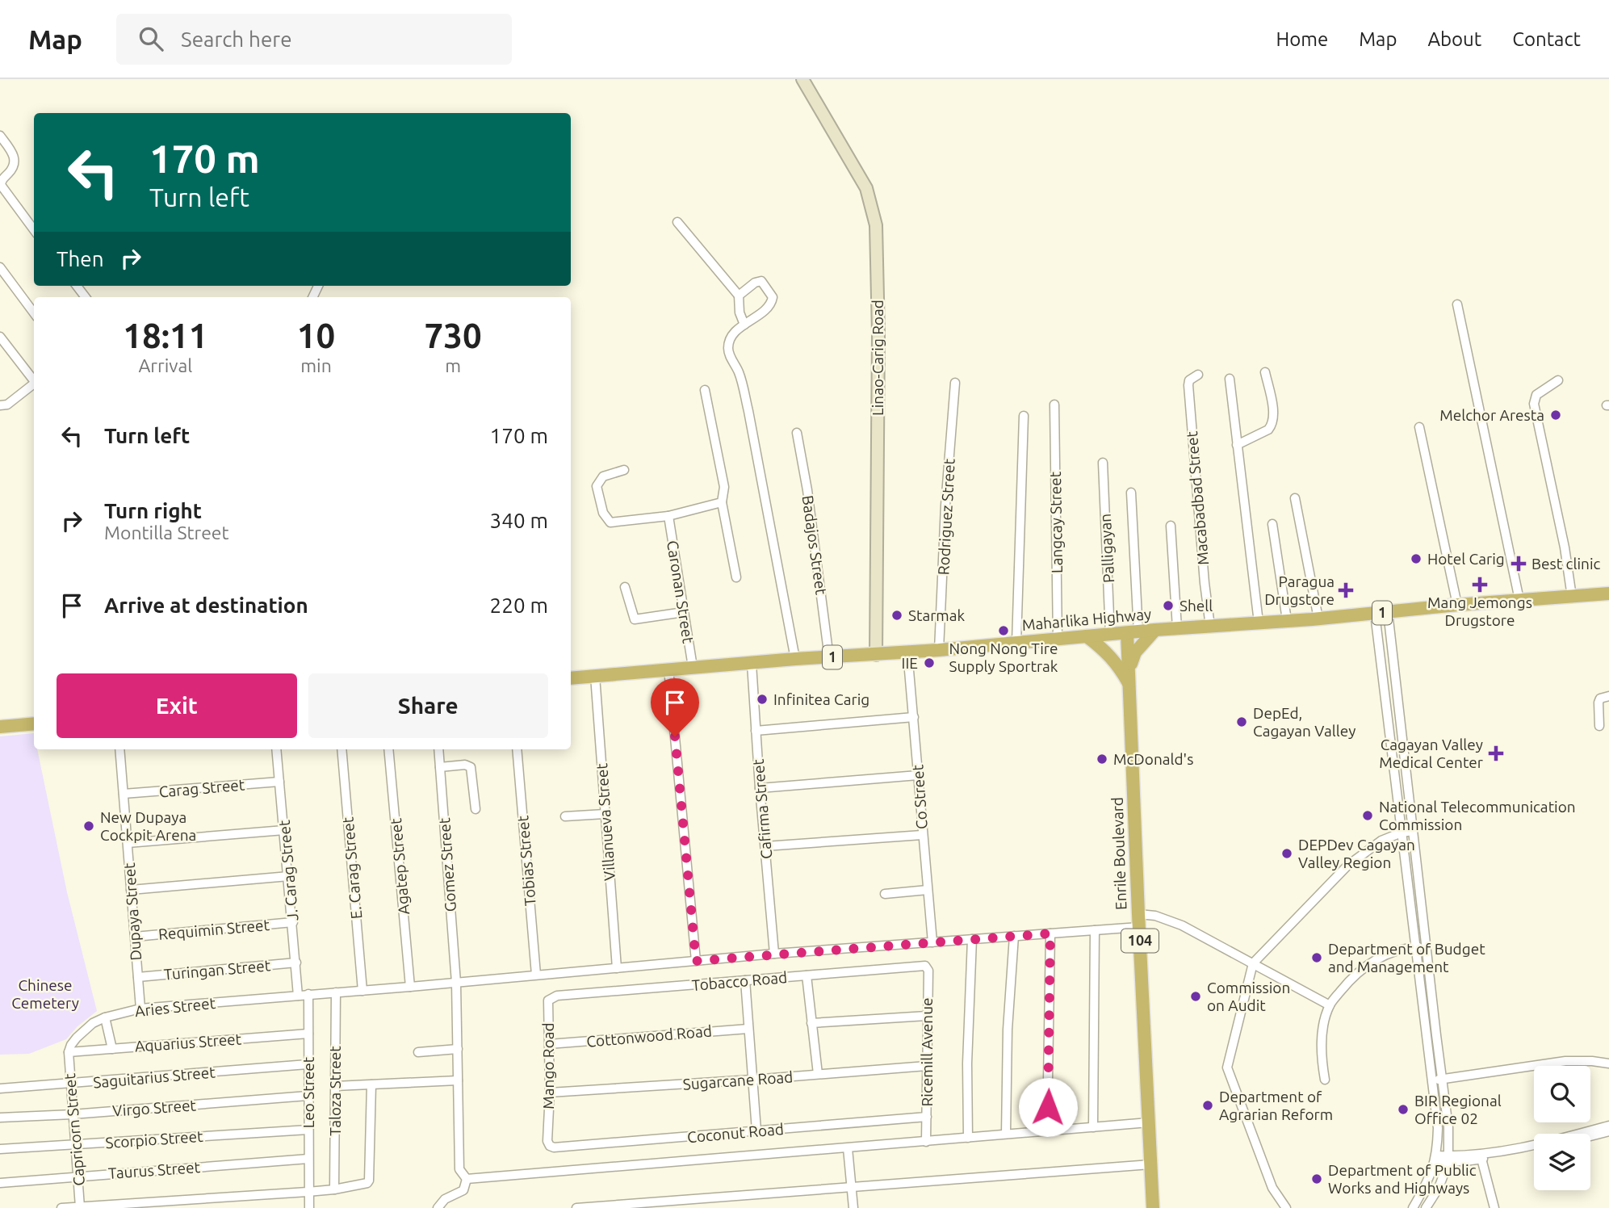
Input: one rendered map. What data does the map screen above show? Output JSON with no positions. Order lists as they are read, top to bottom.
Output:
{
  "streets": {
    "highway": [
      "1",
      "Maharlika Highway",
      "Enrile Boulevard",
      "104"
    ],
    "main road": ["Linao-Carig Road"],
    "street": [
      "Macabadbad Street",
      "Rodriguez Street",
      "Langcay Street",
      "Badajos Street",
      "Palligayan",
      "Caronan Street",
      "Carag Street",
      "Co Street",
      "Cafirma Street",
      "Villanueva Street",
      "Tobias Street",
      "Gomez Street",
      "Agatep Street",
      "E. Carag Street",
      "J. Carag Street",
      "Dupaya Street",
      "Requimin Street",
      "Turingan Street",
      "Tobacco Road",
      "Aries Street",
      "Cottonwood Road",
      "Aquarius Street",
      "Ricemill Avenue",
      "Mango Road",
      "Saguitarius Street",
      "Sugarcane Road",
      "Taloza Street",
      "Leo Street",
      "Virgo Street",
      "Capricorn Street",
      "Coconut Road",
      "Scorpio Street",
      "Taurus Street"
    ]
  },
  "crossings": [
    ["Linao-Carig Road", "Maharlika Highway"],
    ["Macabadbad Street", "Maharlika Highway"],
    ["Rodriguez Street", "Maharlika Highway"],
    ["Langcay Street", "Maharlika Highway"],
    ["Badajos Street", "Maharlika Highway"],
    ["Palligayan", "Maharlika Highway"],
    ["Caronan Street", "Maharlika Highway"],
    ["Maharlika Highway", "Co Street"],
    ["Maharlika Highway", "Cafirma Street"],
    ["Maharlika Highway", "Villanueva Street"],
    ["Maharlika Highway", "Enrile Boulevard"],
    ["Carag Street", "J. Carag Street"],
    ["Carag Street", "Dupaya Street"],
    ["Co Street", "Aries Street"],
    ["Cafirma Street", "Aries Street"],
    ["Villanueva Street", "Aries Street"],
    ["Enrile Boulevard", "Aries Street"],
    ["Tobias Street", "Aries Street"],
    ["Gomez Street", "Aries Street"],
    ["Agatep Street", "Aries Street"],
    ["E. Carag Street", "Aries Street"],
    ["J. Carag Street", "Requimin Street"],
    ["J. Carag Street", "Turingan Street"],
    ["J. Carag Street", "Aries Street"],
    ["Dupaya Street", "Requimin Street"],
    ["Dupaya Street", "Turingan Street"],
    ["Dupaya Street", "Aries Street"],
    ["Tobacco Road", "Ricemill Avenue"],
    ["Tobacco Road", "Mango Road"],
    ["Aries Street", "Aquarius Street"],
    ["Aries Street", "Taloza Street"],
    ["Aries Street", "Leo Street"],
    ["Aries Street", "Capricorn Street"],
    ["Cottonwood Road", "Mango Road"],
    ["Aquarius Street", "Leo Street"],
    ["Aquarius Street", "Capricorn Street"],
    ["Ricemill Avenue", "Sugarcane Road"],
    ["Ricemill Avenue", "Coconut Road"],
    ["Mango Road", "Sugarcane Road"],
    ["Mango Road", "Coconut Road"],
    ["Saguitarius Street", "Leo Street"],
    ["Saguitarius Street", "Capricorn Street"],
    ["Leo Street", "Virgo Street"],
    ["Leo Street", "Scorpio Street"],
    ["Leo Street", "Taurus Street"],
    ["Virgo Street", "Capricorn Street"],
    ["Capricorn Street", "Scorpio Street"],
    ["Capricorn Street", "Taurus Street"]
  ],
  "parks": ["Chinese Cemetery"],
  "places": {
    "other": [
      "Melchor Aresta",
      "Hotel Carig",
      "Shell",
      "Starmak",
      "Nong Nong Tire Supply Sportrak",
      "IIE",
      "Infinitea Carig",
      "DepEd, Cagayan Valley",
      "McDonald's",
      "National Telecommunication Commission",
      "New Dupaya Cockpit Arena",
      "DEPDev Cagayan Valley Region",
      "Department of Budget and Management",
      "Commission on Audit",
      "Department of Agrarian Reform",
      "BIR Regional Office 02",
      "Department of Public Works and Highways"
    ],
    "health": [
      "Best clinic",
      "Mang Jemongs Drugstore",
      "Paragua Drugstore",
      "Cagayan Valley Medical Center"
    ]
  },
  "page": {
    "header": "Map",
    "search": "Search here",
    "nav": [
      "Home",
      "Map",
      "About",
      "Contact"
    ],
    "turn": ["170 m", "Turn left"],
    "then": "Then",
    "eta": [
      "18:11",
      "Arrival",
      "10",
      "min",
      "730",
      "m"
    ],
    "list": [
      {
        "name": "Turn left",
        "value": "170 m"
      },
      {
        "name": "Turn right",
        "note": "Montilla Street",
        "value": "340 m"
      },
      {
        "name": "Arrive at destination",
        "value": "220 m"
      }
    ],
    "buttons": ["Exit", "Share"]
  }
}
